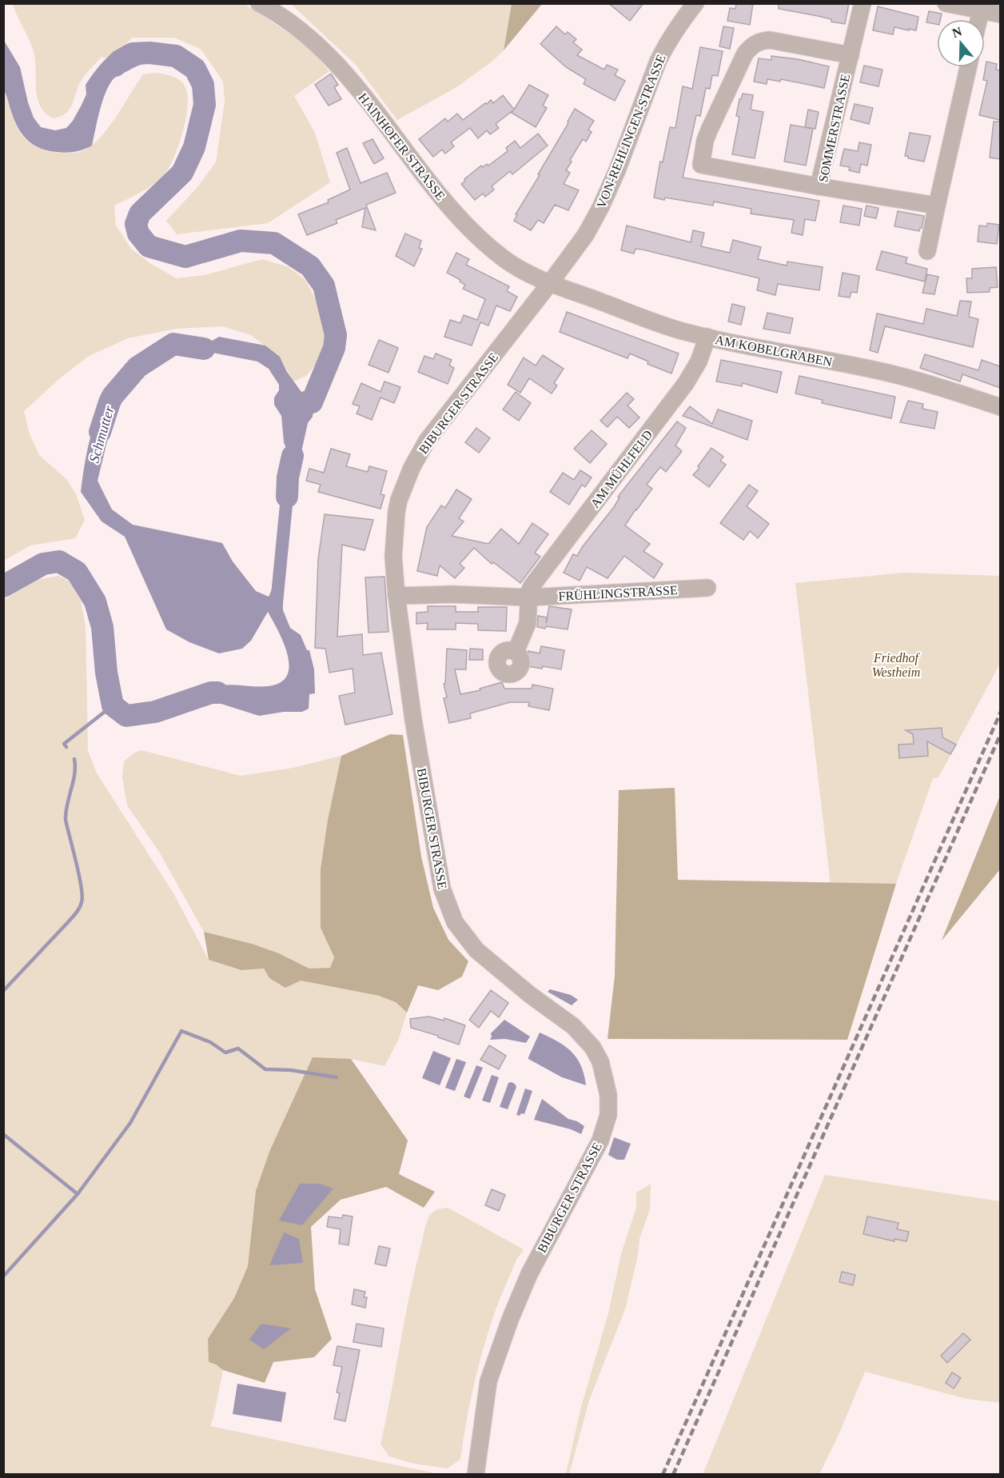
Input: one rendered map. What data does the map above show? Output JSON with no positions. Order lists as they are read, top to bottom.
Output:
{
  "streets": {
    "street": [
      "SOMMERSTRASSE",
      "VON-REHLINGEN-STRASSE",
      "HAINHOFER STRASSE",
      "AM KOBELGRABEN",
      "BIBURGER STRASSE",
      "AM MÜHLFELD",
      "FRÜHLINGSTRASSE"
    ]
  },
  "crossings": [
    ["VON-REHLINGEN-STRASSE", "HAINHOFER STRASSE"],
    ["VON-REHLINGEN-STRASSE", "AM KOBELGRABEN"],
    ["VON-REHLINGEN-STRASSE", "BIBURGER STRASSE"],
    ["HAINHOFER STRASSE", "AM KOBELGRABEN"],
    ["HAINHOFER STRASSE", "BIBURGER STRASSE"],
    ["AM KOBELGRABEN", "BIBURGER STRASSE"],
    ["AM KOBELGRABEN", "AM MÜHLFELD"],
    ["BIBURGER STRASSE", "FRÜHLINGSTRASSE"],
    ["AM MÜHLFELD", "FRÜHLINGSTRASSE"]
  ],
  "water": ["Schmutter"],
  "parks": ["Friedhof Westheim"],
  "north": "top"
}
